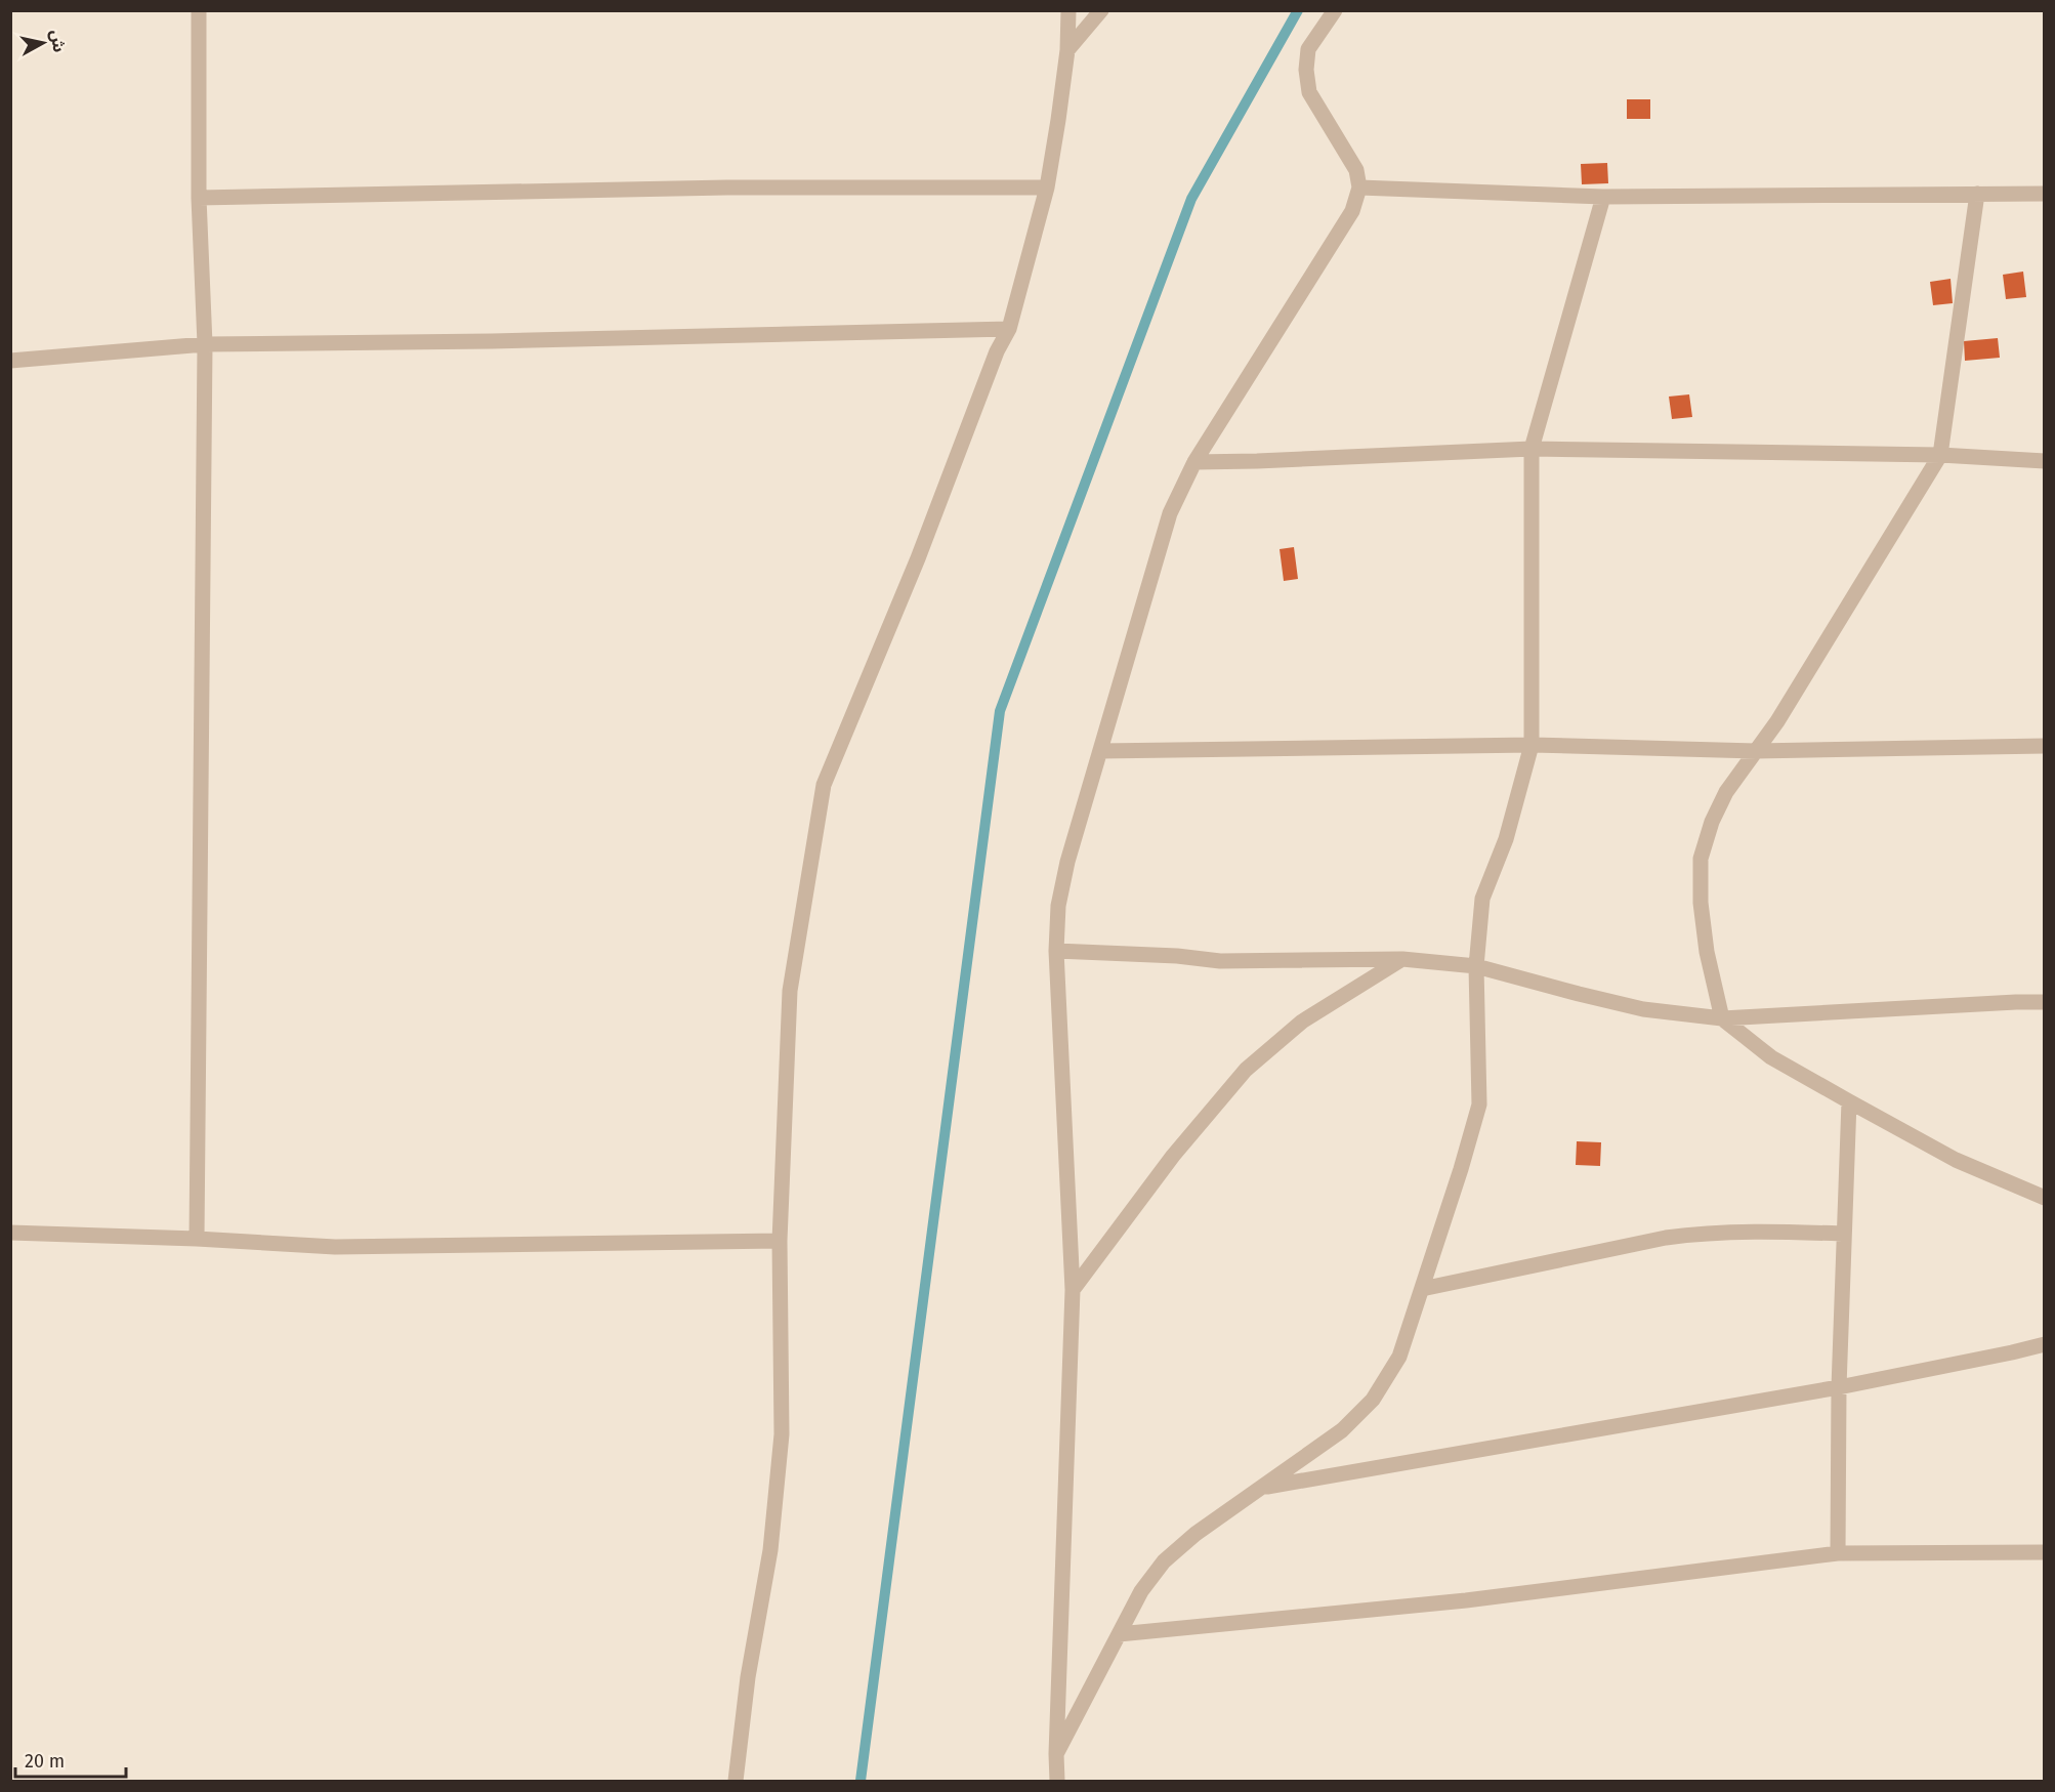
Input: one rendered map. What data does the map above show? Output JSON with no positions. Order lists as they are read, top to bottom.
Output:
{
  "scale_bar": "20 m",
  "north": "right"
}
